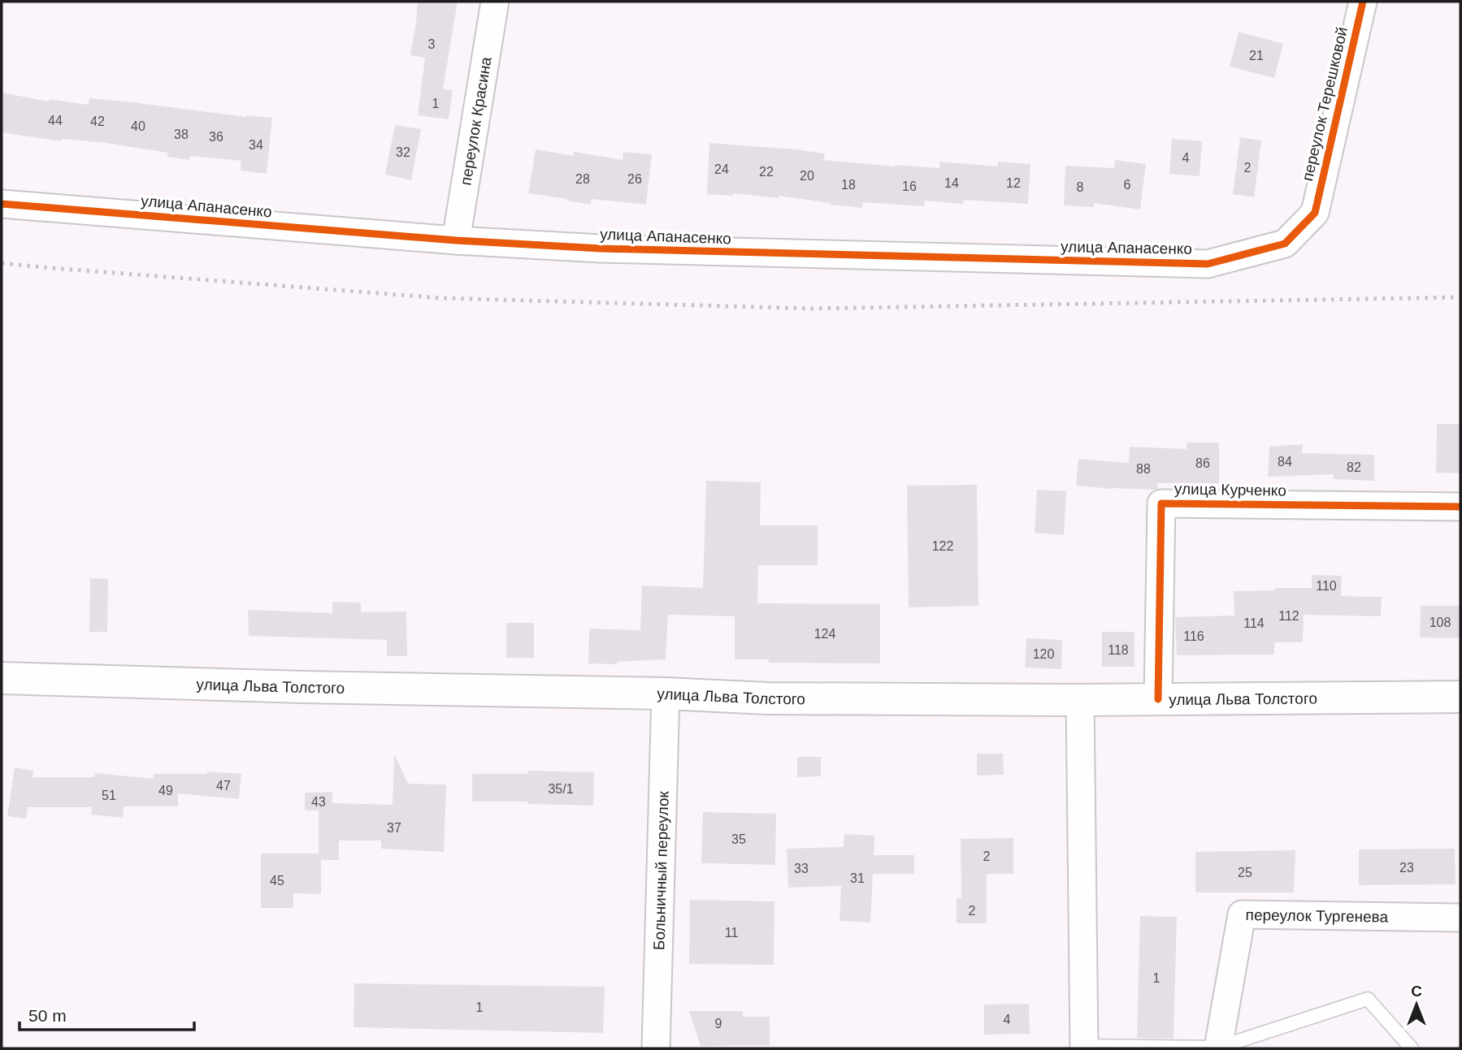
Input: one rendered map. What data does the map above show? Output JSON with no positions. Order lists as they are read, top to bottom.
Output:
{
  "streets": {
    "main road": ["улица Льва Толстого"],
    "street": [
      "переулок Терешковой",
      "переулок Красина",
      "улица Апанасенко",
      "улица Курченко",
      "Больничный переулок",
      "переулок Тургенева"
    ]
  },
  "crossings": [
    ["переулок Терешковой", "улица Апанасенко"],
    ["переулок Красина", "улица Апанасенко"],
    ["улица Курченко", "улица Льва Толстого"],
    ["улица Льва Толстого", "Больничный переулок"]
  ],
  "house_numbers": [
    "3",
    "21",
    "1",
    "44",
    "42",
    "40",
    "38",
    "36",
    "34",
    "32",
    "4",
    "2",
    "24",
    "22",
    "20",
    "28",
    "26",
    "14",
    "12",
    "18",
    "6",
    "16",
    "8",
    "84",
    "86",
    "82",
    "88",
    "122",
    "110",
    "112",
    "108",
    "114",
    "124",
    "116",
    "118",
    "120",
    "47",
    "35/1",
    "49",
    "51",
    "43",
    "37",
    "35",
    "2",
    "23",
    "33",
    "25",
    "31",
    "45",
    "2",
    "11",
    "1",
    "1",
    "4",
    "9"
  ],
  "scale_bar": "50 m",
  "north": "top"
}
